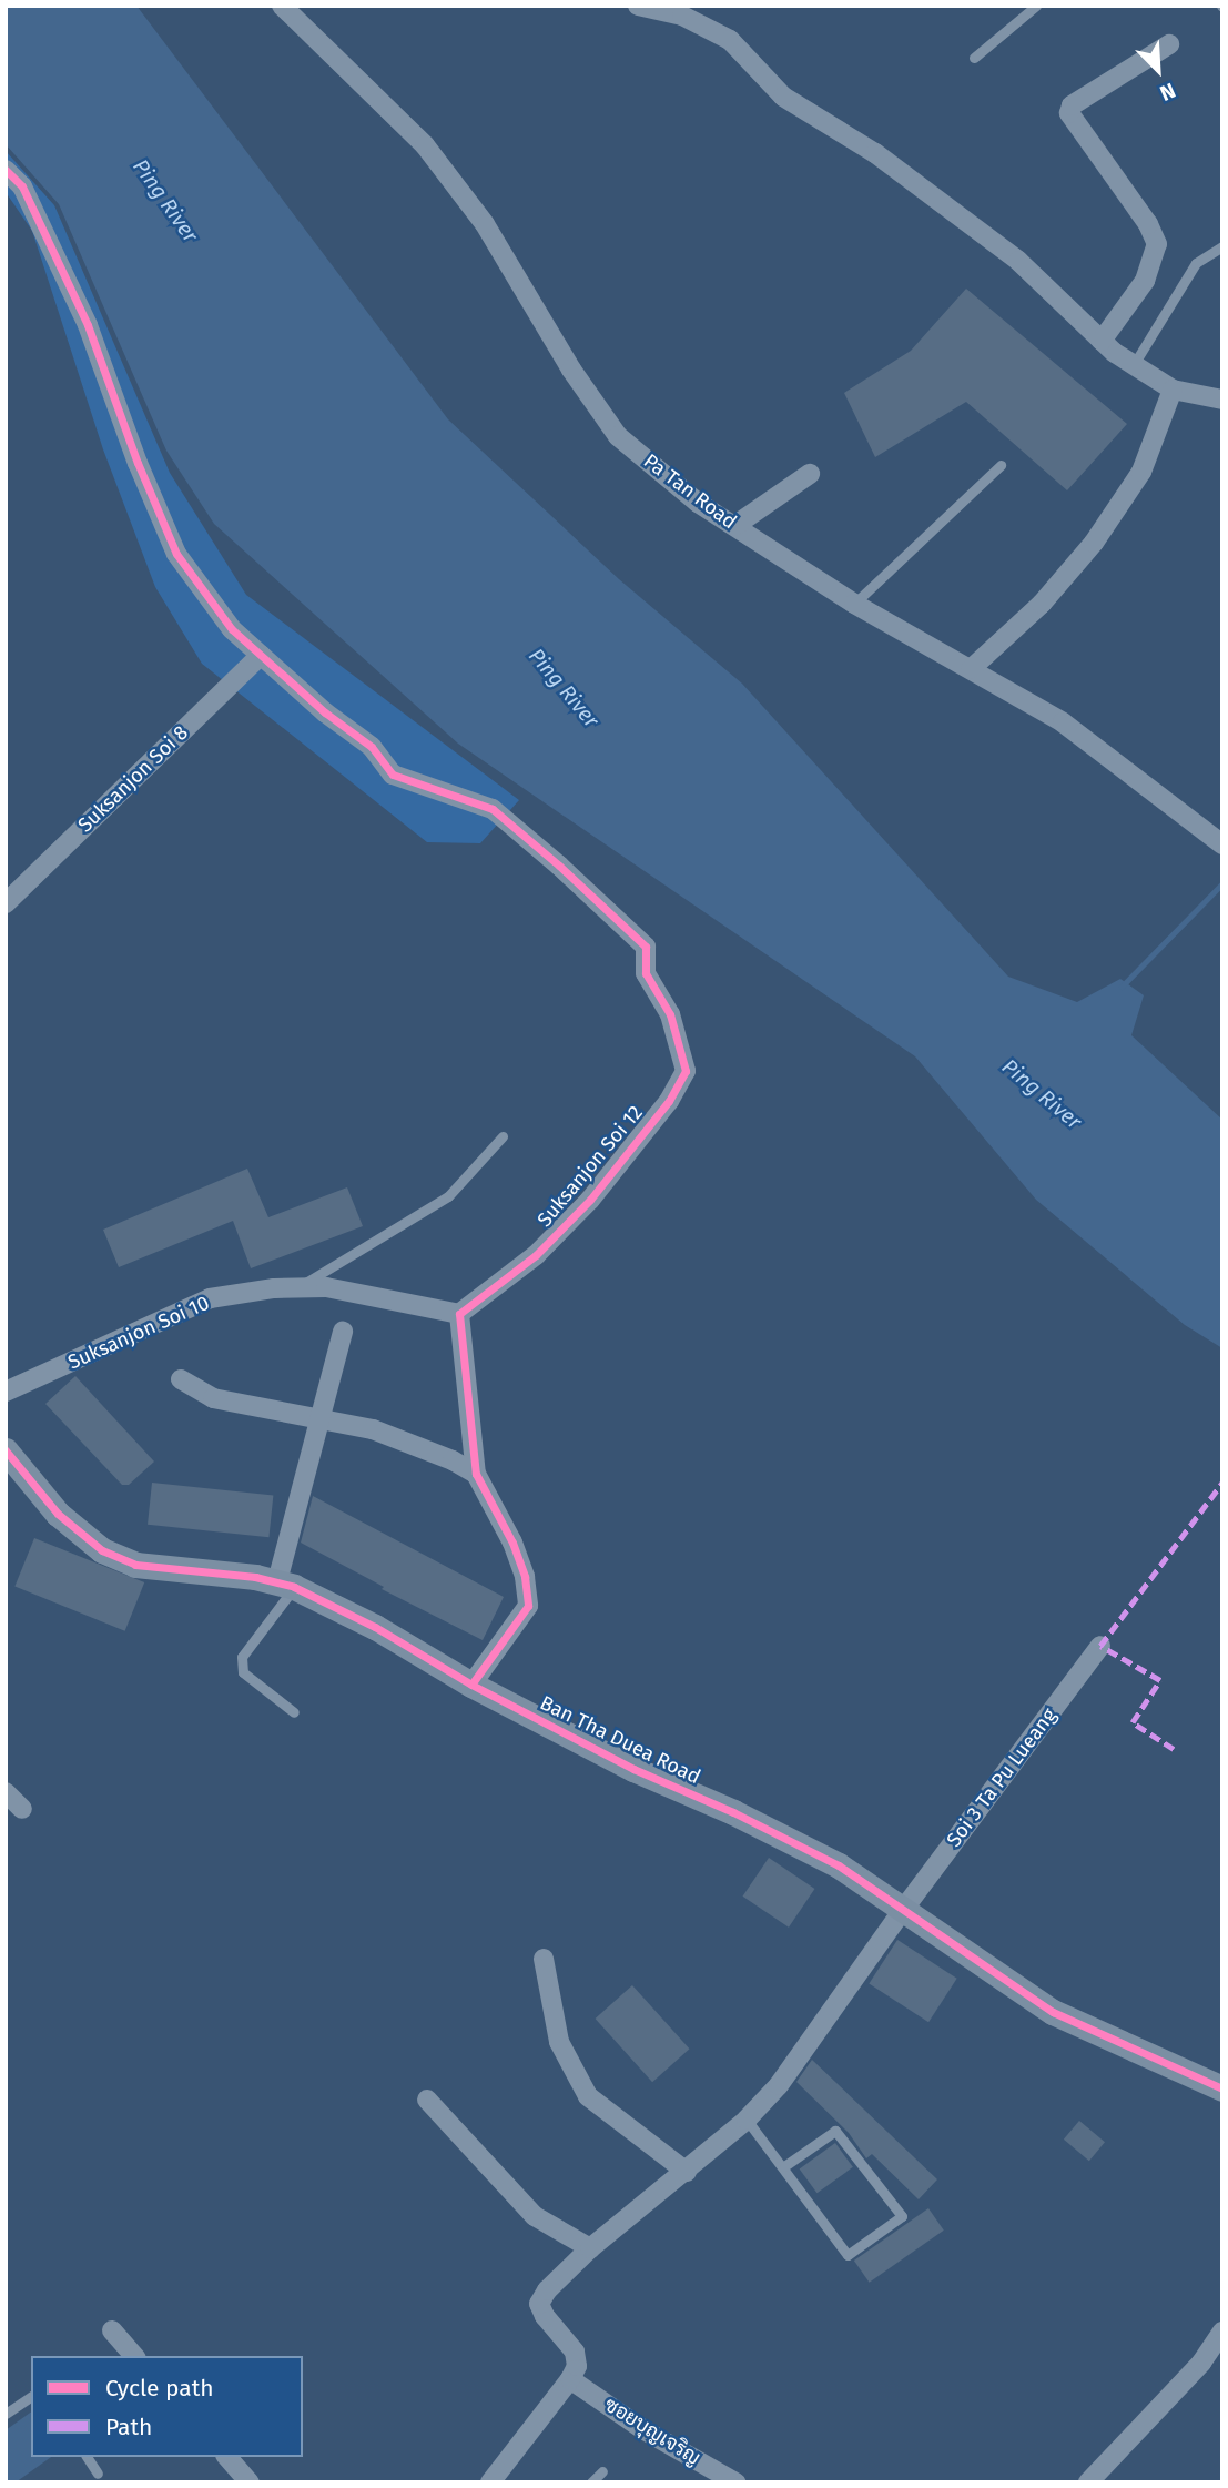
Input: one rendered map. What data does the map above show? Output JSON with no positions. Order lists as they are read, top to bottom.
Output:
{
  "streets": {
    "street": [
      "Pa Tan Road",
      "Suksanjon Soi 8",
      "Suksanjon Soi 12",
      "Suksanjon Soi 10",
      "Ban Tha Duea Road",
      "Soi 3 Ta Pu Lueang",
      "ซอยบุญเจริญ"
    ]
  },
  "crossings": [
    ["Suksanjon Soi 8", "Suksanjon Soi 12"],
    ["Suksanjon Soi 12", "Suksanjon Soi 10"],
    ["Ban Tha Duea Road", "Soi 3 Ta Pu Lueang"],
    ["Soi 3 Ta Pu Lueang", "ซอยบุญเจริญ"]
  ],
  "water": ["Ping River"],
  "legend": ["Cycle path", "Path"],
  "north": "bottom right"
}
